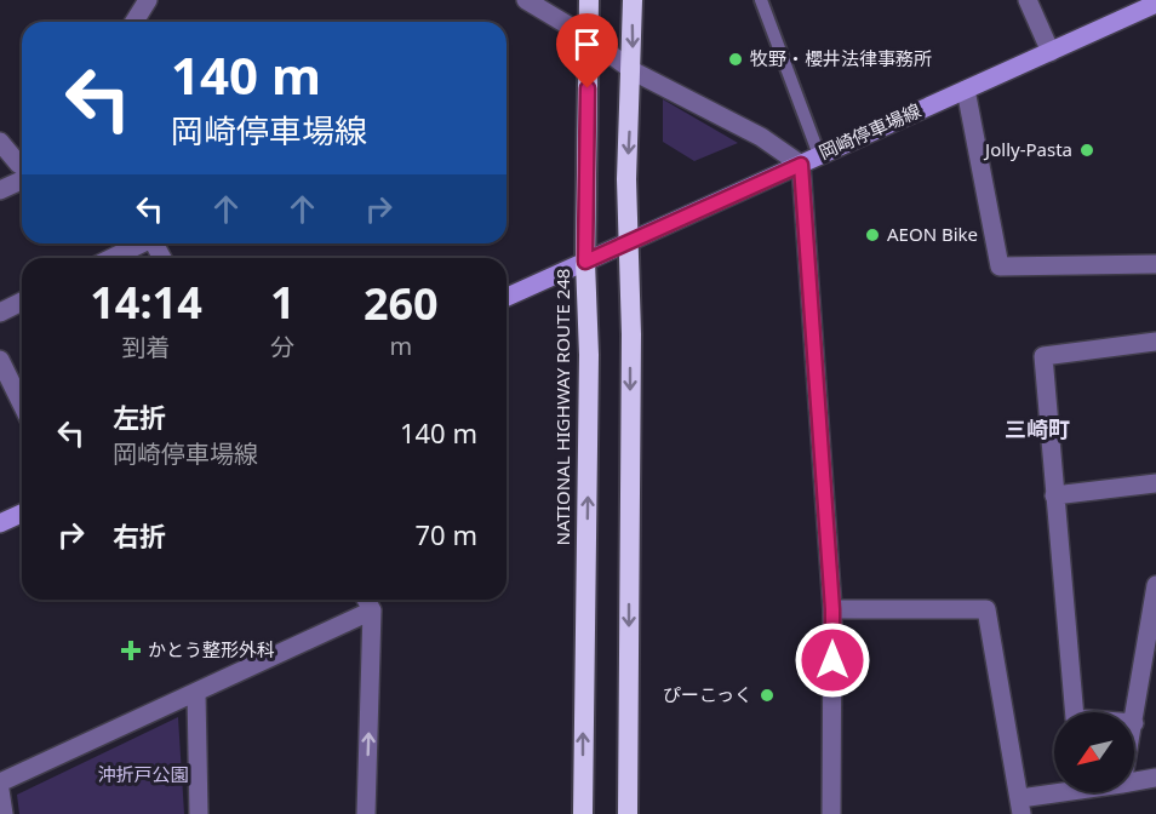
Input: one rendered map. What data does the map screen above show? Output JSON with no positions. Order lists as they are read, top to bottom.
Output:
{
  "streets": {
    "highway": ["NATIONAL HIGHWAY ROUTE 248"],
    "main road": ["岡崎停車場線"]
  },
  "crossings": [
    ["岡崎停車場線", "NATIONAL HIGHWAY ROUTE 248"]
  ],
  "districts": ["三崎町"],
  "parks": ["沖折戸公園"],
  "places": {
    "other": [
      "牧野・櫻井法律事務所",
      "Jolly-Pasta",
      "AEON Bike",
      "ぴーこっく"
    ],
    "health": ["かとう整形外科"]
  },
  "north": "bottom left",
  "page": {
    "turn": ["140 m", "岡崎停車場線"],
    "eta": [
      "14:14",
      "到着",
      "1",
      "分",
      "260",
      "m"
    ],
    "list": [
      {
        "name": "左折",
        "note": "岡崎停車場線",
        "value": "140 m"
      },
      {
        "name": "右折",
        "value": "70 m"
      }
    ]
  }
}
